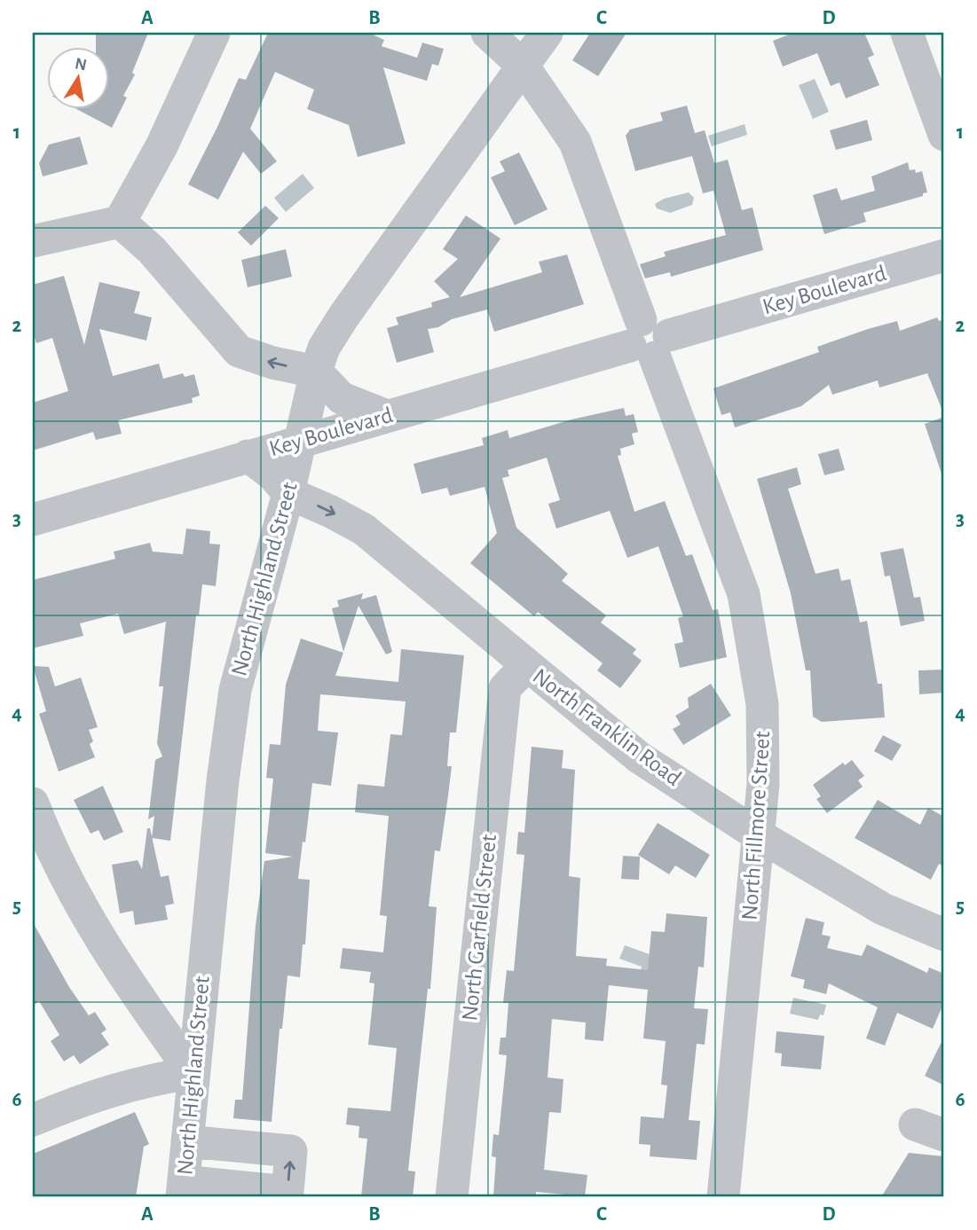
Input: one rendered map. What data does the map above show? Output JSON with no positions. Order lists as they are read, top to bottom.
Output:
{
  "streets": {
    "street": [
      "Key Boulevard",
      "North Highland Street",
      "North Franklin Road",
      "North Fillmore Street",
      "North Garfield Street"
    ]
  },
  "crossings": [
    ["Key Boulevard", "North Highland Street"],
    ["Key Boulevard", "North Fillmore Street"],
    ["North Highland Street", "North Franklin Road"],
    ["North Highland Street", "North Fillmore Street"],
    ["North Franklin Road", "North Fillmore Street"],
    ["North Franklin Road", "North Garfield Street"]
  ],
  "one_way": ["North Franklin Road"],
  "north": "top",
  "grid": {
    "columns": [
      "A",
      "B",
      "C",
      "D"
    ],
    "rows": [
      "1",
      "2",
      "3",
      "4",
      "5",
      "6"
    ]
  }
}
